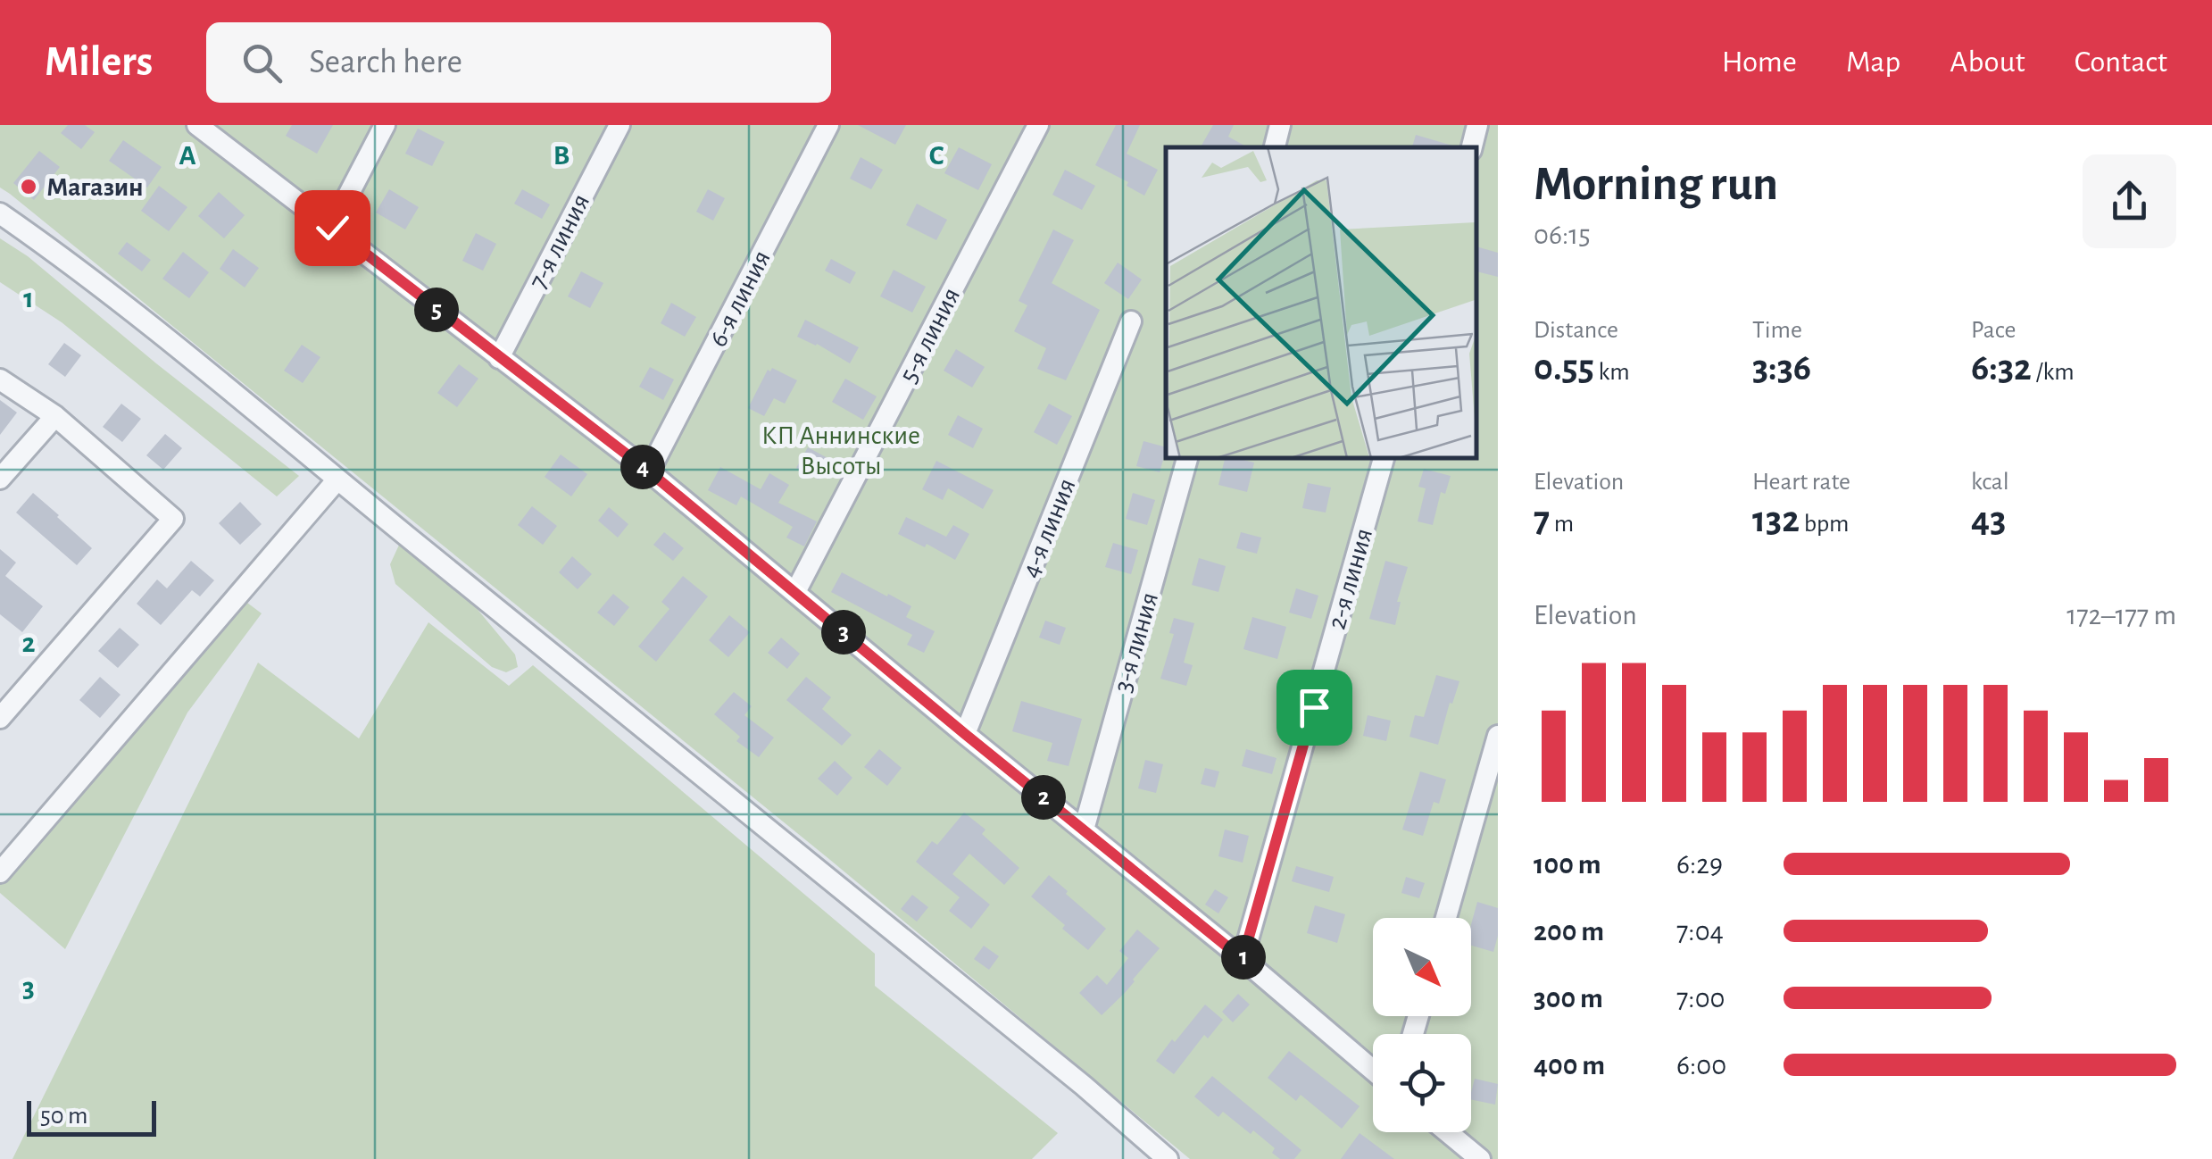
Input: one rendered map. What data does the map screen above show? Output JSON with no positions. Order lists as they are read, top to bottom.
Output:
{
  "streets": {
    "street": [
      "7-я линия",
      "6-я линия",
      "5-я линия",
      "4-я линия",
      "2-я линия",
      "3-я линия"
    ]
  },
  "parks": ["КП Аннинские Высоты"],
  "places": ["Магазин"],
  "scale_bar": "50 m",
  "north": "bottom right",
  "page": {
    "header": "Milers",
    "search": "Search here",
    "nav": [
      "Home",
      "Map",
      "About",
      "Contact"
    ],
    "heading": ["Morning run", "06:15"],
    "stats": [
      ["Distance", "0.55 km"],
      ["Time", "3:36"],
      ["Pace", "6:32 /km"],
      ["Elevation", "7 m"],
      ["Heart rate", "132 bpm"],
      ["kcal", "43"]
    ],
    "pins": [
      "5",
      "4",
      "3",
      "2",
      "1"
    ],
    "chart": ["Elevation", "172–177 m"],
    "list": [
      {
        "name": "100 m",
        "note": "6:29"
      },
      {
        "name": "200 m",
        "note": "7:04"
      },
      {
        "name": "300 m",
        "note": "7:00"
      },
      {
        "name": "400 m",
        "note": "6:00"
      }
    ],
    "scale": "50 m"
  },
  "grid": {
    "columns": ["A", "B", "C"],
    "rows": ["1", "2", "3"]
  }
}
